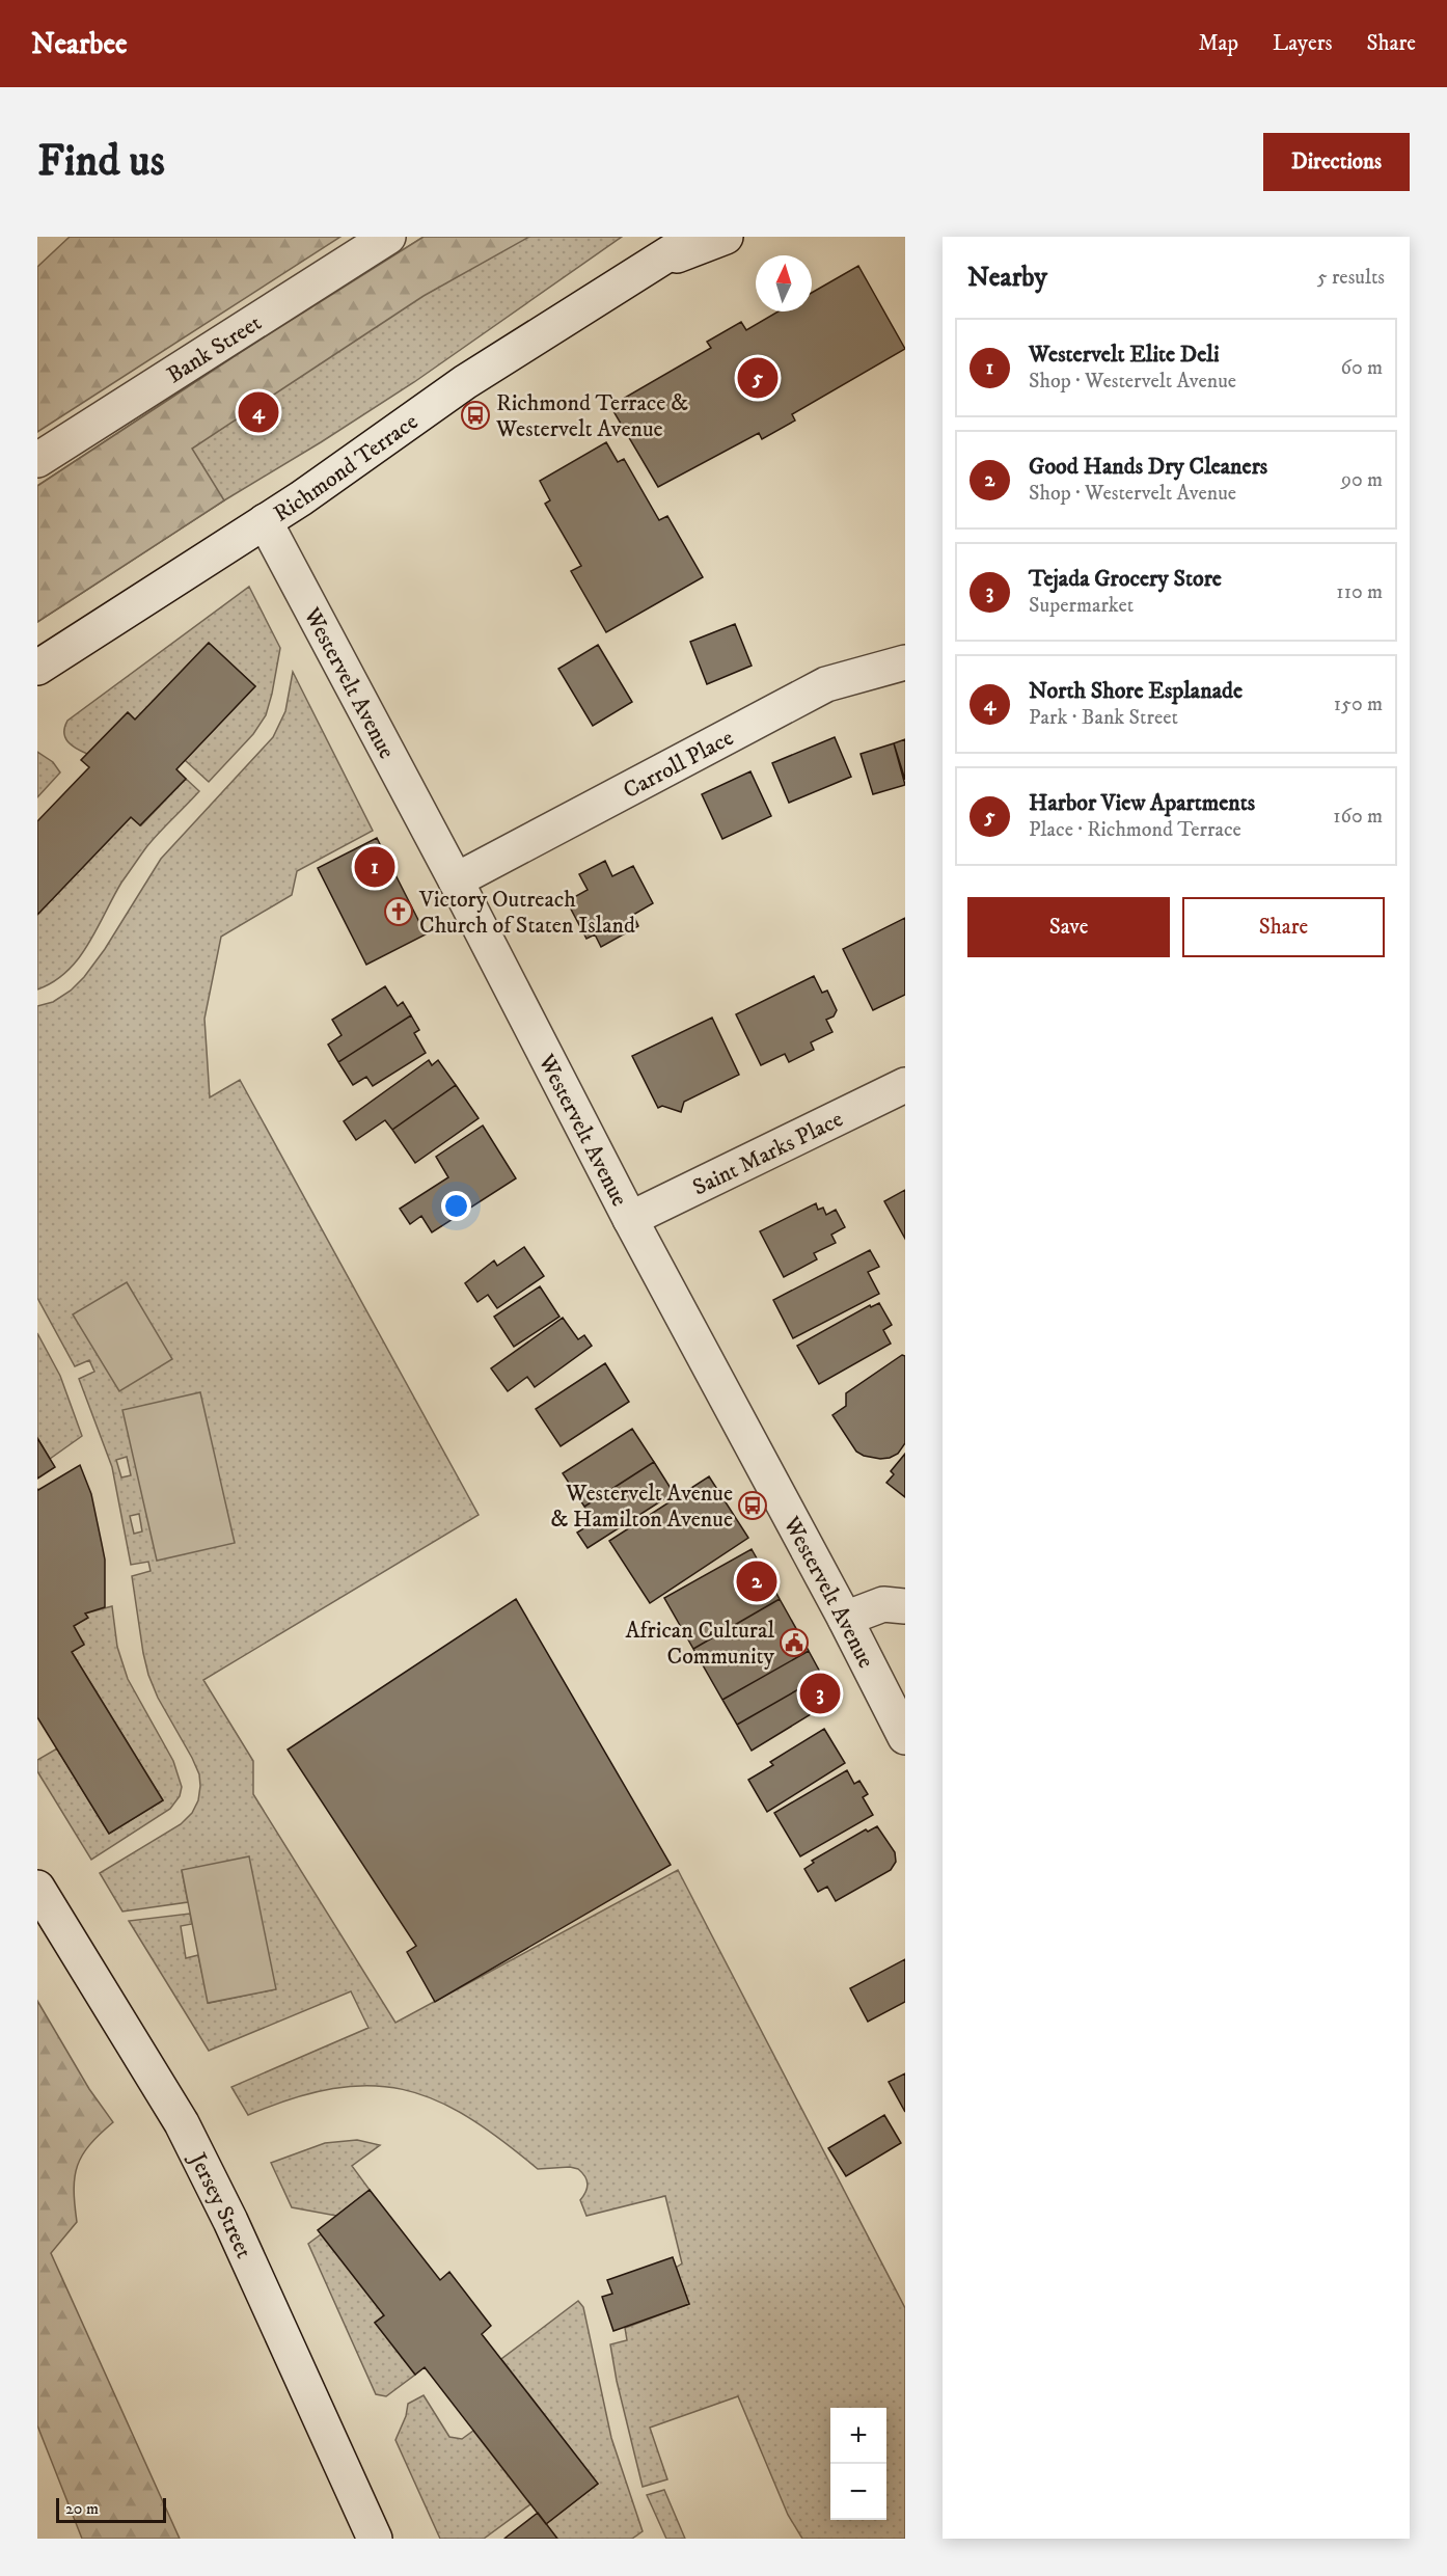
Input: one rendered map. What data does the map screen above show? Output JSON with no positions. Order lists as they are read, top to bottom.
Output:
{
  "streets": {
    "street": [
      "Bank Street",
      "Richmond Terrace",
      "Westervelt Avenue",
      "Carroll Place",
      "Saint Marks Place",
      "Jersey Street"
    ]
  },
  "crossings": [
    ["Richmond Terrace", "Westervelt Avenue"],
    ["Westervelt Avenue", "Carroll Place"],
    ["Westervelt Avenue", "Saint Marks Place"]
  ],
  "places": {
    "bus stop": ["Richmond Terrace & Westervelt Avenue", "Westervelt Avenue & Hamilton Avenue"],
    "church": ["Victory Outreach Church of Staten Island"],
    "public building": ["African Cultural Community"]
  },
  "scale_bar": "20 m",
  "north": "top",
  "page": {
    "header": "Nearbee",
    "nav": ["Map", "Layers", "Share"],
    "buttons": [
      "Directions",
      ["Save", "Share"]
    ],
    "title": "Find us",
    "heading": ["Nearby", "5 results"],
    "list": [
      {
        "mark": "1",
        "name": "Westervelt Elite Deli",
        "note": "Shop · Westervelt Avenue",
        "value": "60 m"
      },
      {
        "mark": "2",
        "name": "Good Hands Dry Cleaners",
        "note": "Shop · Westervelt Avenue",
        "value": "90 m"
      },
      {
        "mark": "3",
        "name": "Tejada Grocery Store",
        "note": "Supermarket",
        "value": "110 m"
      },
      {
        "mark": "4",
        "name": "North Shore Esplanade",
        "note": "Park · Bank Street",
        "value": "150 m"
      },
      {
        "mark": "5",
        "name": "Harbor View Apartments",
        "note": "Place · Richmond Terrace",
        "value": "160 m"
      }
    ],
    "pins": [
      "5",
      "4",
      "1",
      "2",
      "3"
    ],
    "map_buttons": ["+", "−"],
    "scale": "20 m"
  }
}
